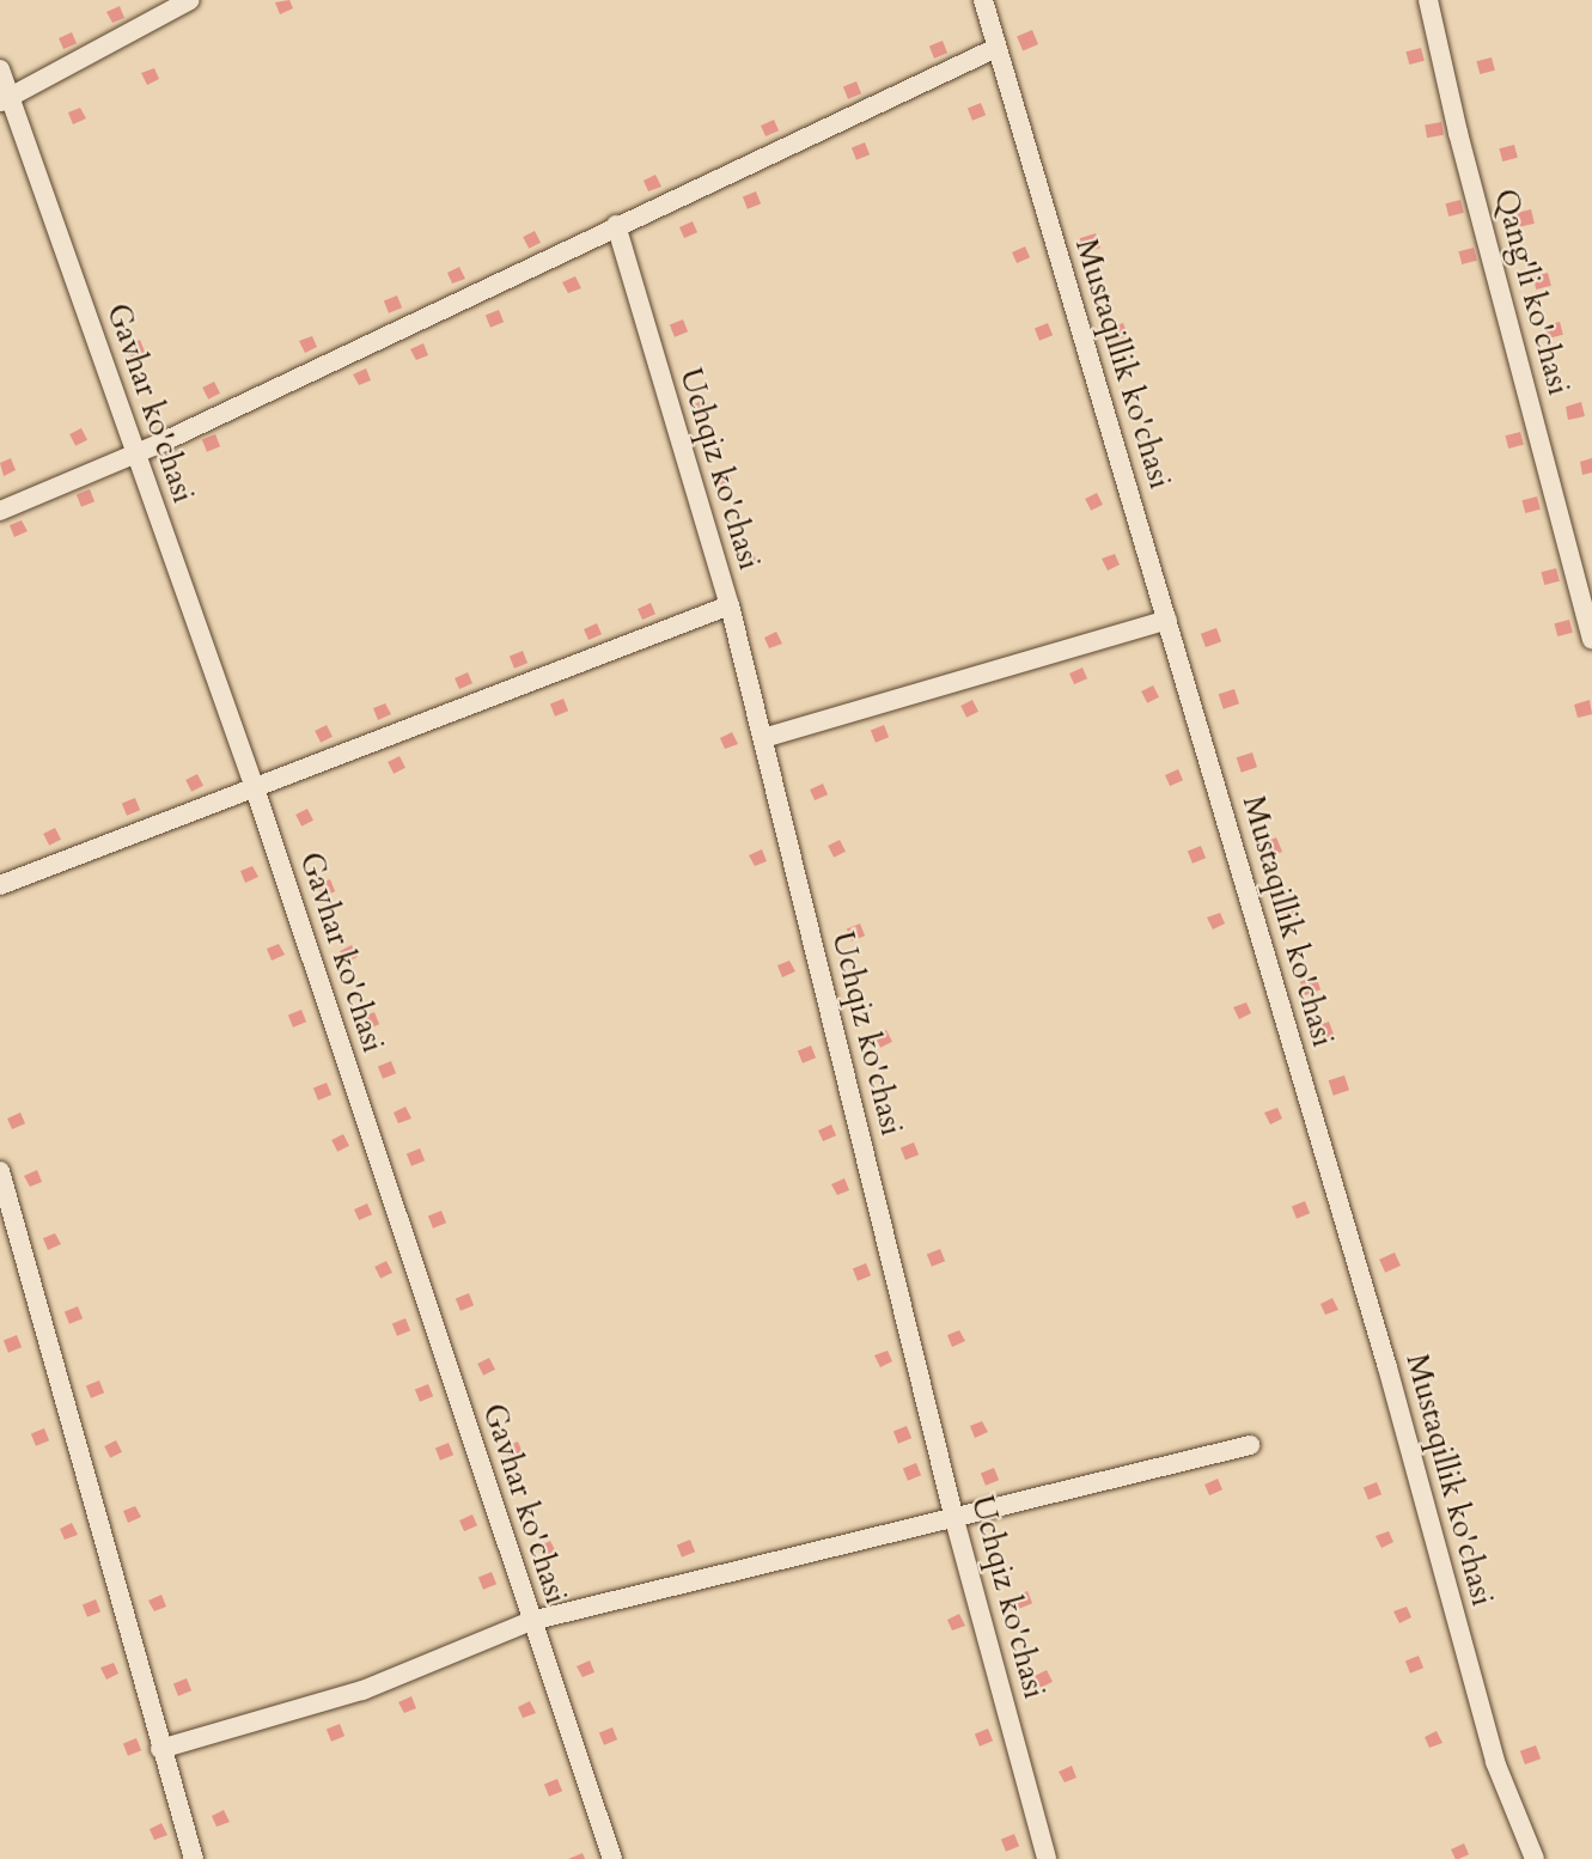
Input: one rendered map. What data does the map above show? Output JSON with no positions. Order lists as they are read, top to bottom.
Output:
{
  "streets": {
    "street": [
      "Qang'li ko'chasi",
      "Mustaqillik ko'chasi",
      "Gavhar ko'chasi",
      "Uchqiz ko'chasi"
    ]
  }
}
